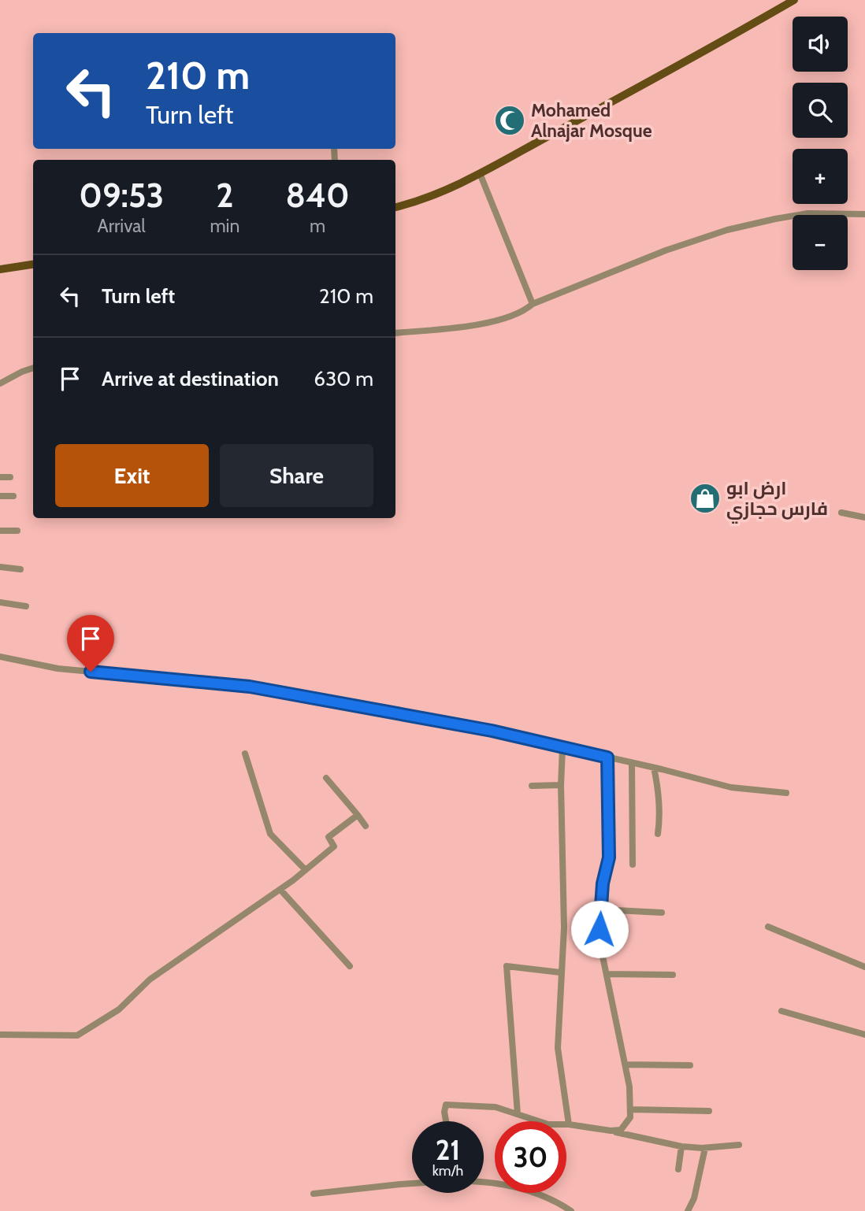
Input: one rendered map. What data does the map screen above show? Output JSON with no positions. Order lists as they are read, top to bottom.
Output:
{
  "places": {
    "mosque": ["Mohamed Alnajar Mosque"],
    "shop": ["ارض ابو فارس حجازي"]
  },
  "page": {
    "map_buttons": ["+", "−"],
    "turn": ["210 m", "Turn left"],
    "eta": [
      "09:53",
      "Arrival",
      "2",
      "min",
      "840",
      "m"
    ],
    "list": [
      {
        "name": "Turn left",
        "value": "210 m"
      },
      {
        "name": "Arrive at destination",
        "value": "630 m"
      }
    ],
    "buttons": ["Exit", "Share"],
    "speed": "21 km/h",
    "limit": "30"
  }
}
